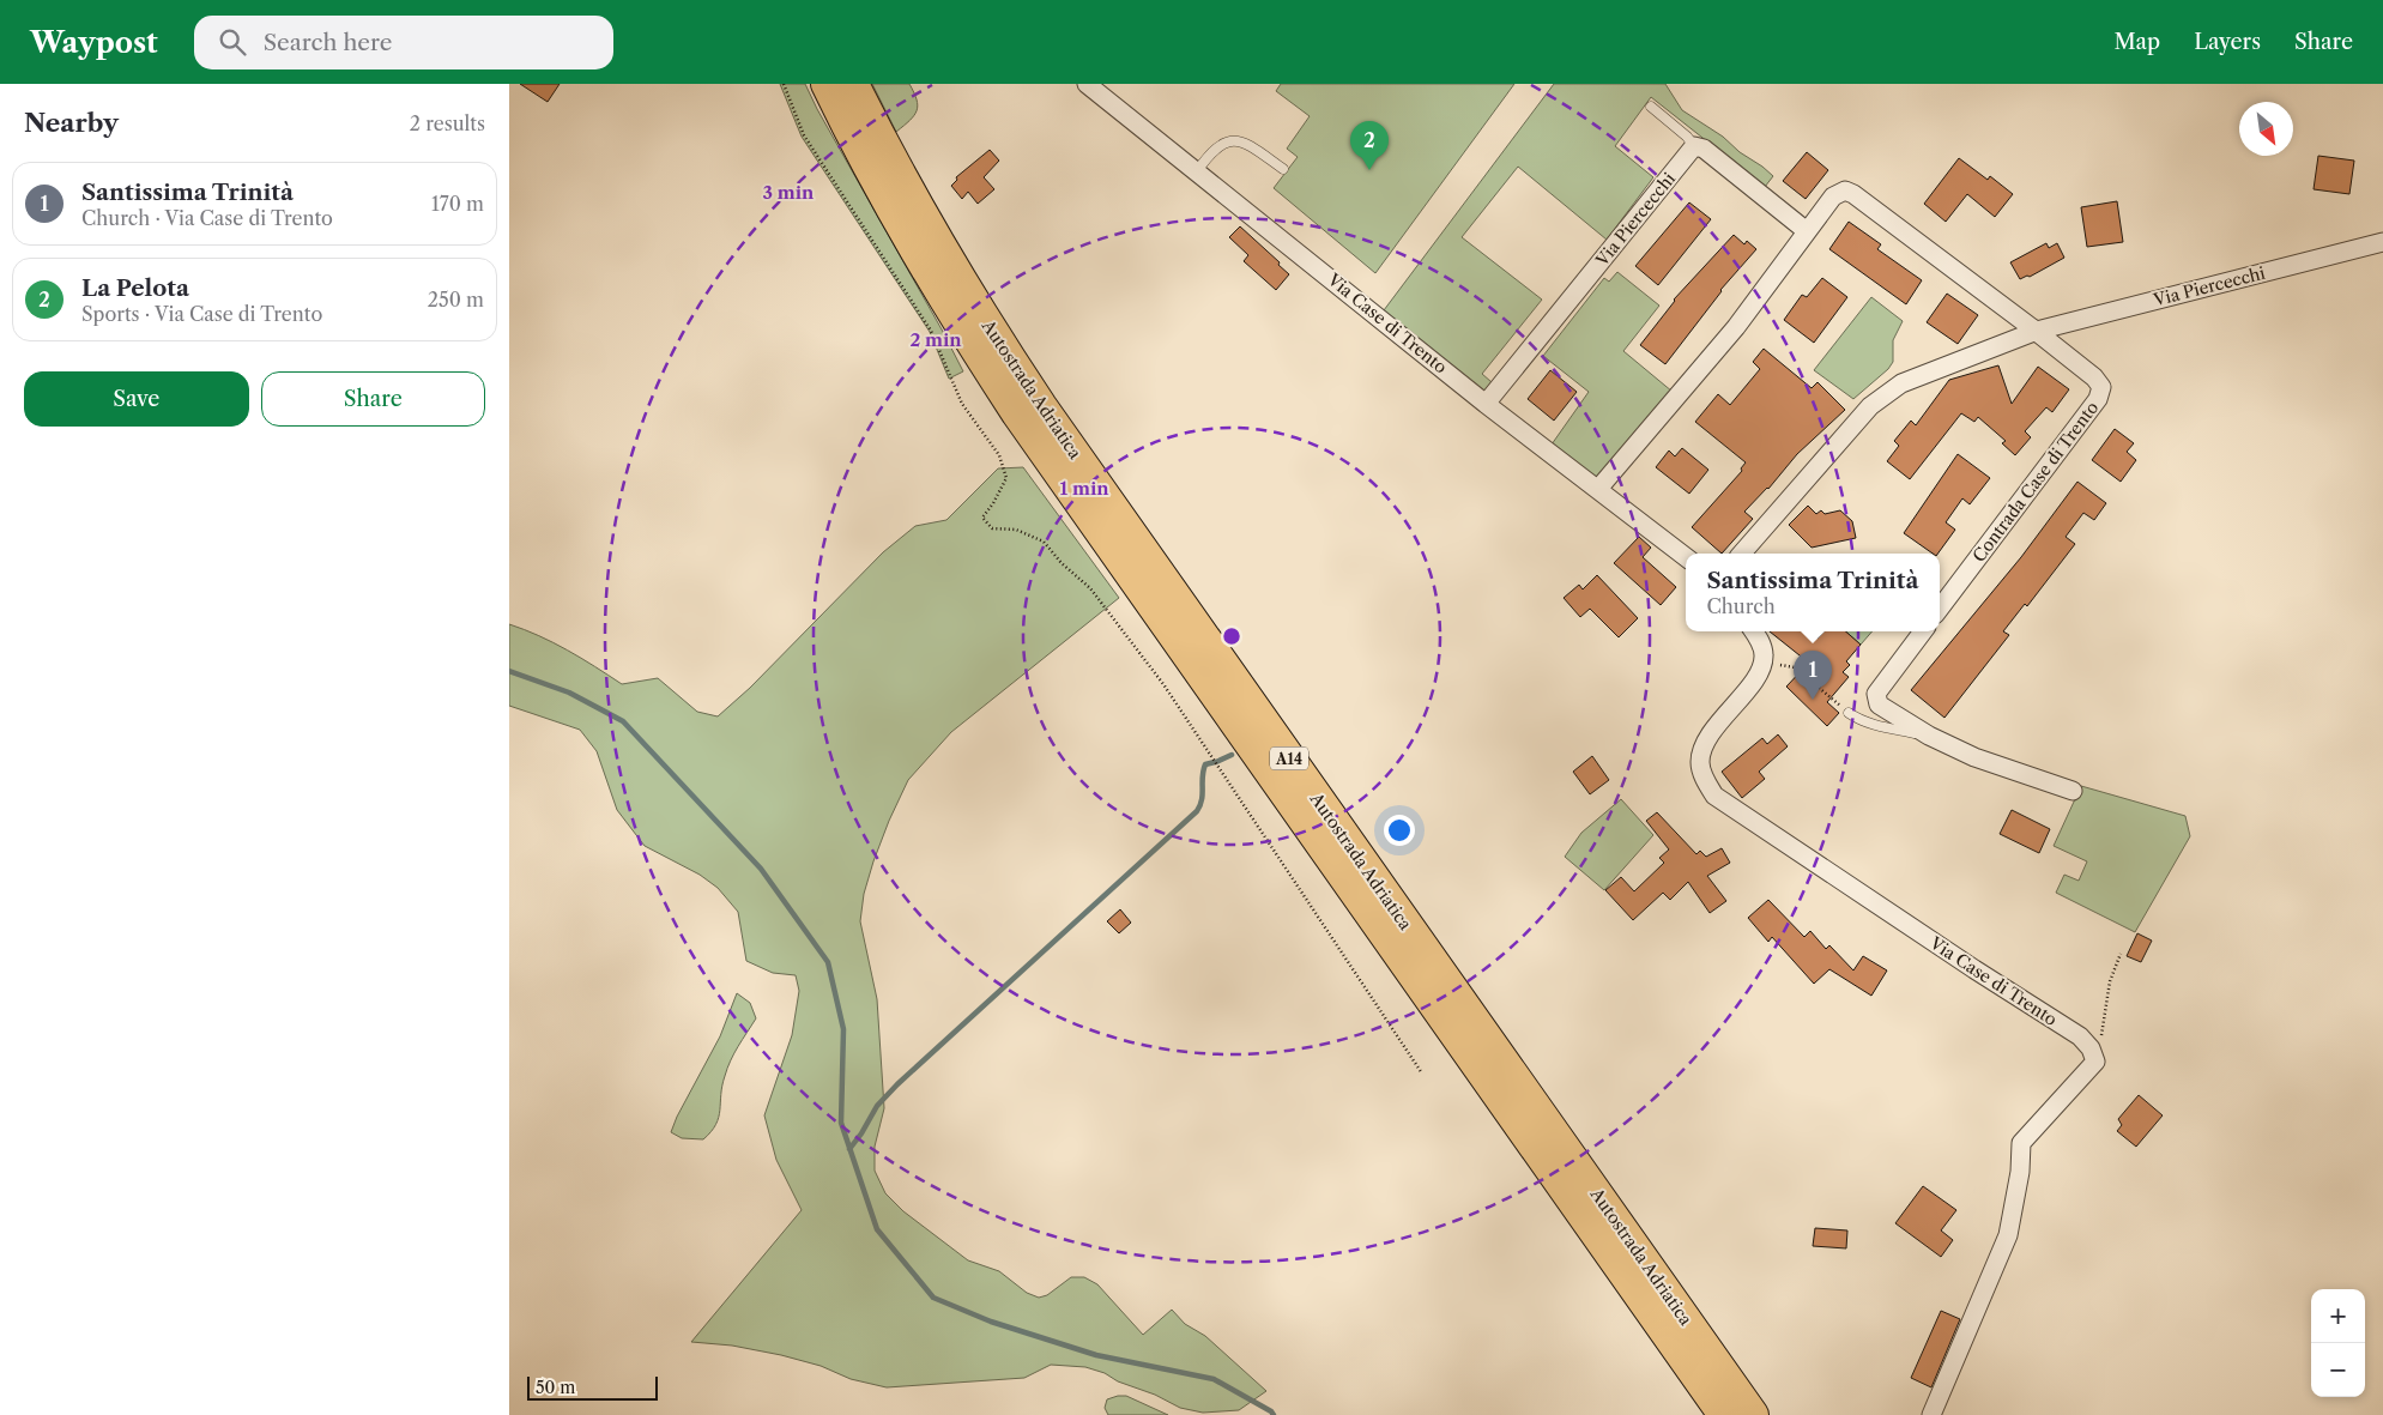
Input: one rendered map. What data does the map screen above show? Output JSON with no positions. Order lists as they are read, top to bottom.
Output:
{
  "streets": {
    "highway": ["Autostrada Adriatica", "A14"],
    "street": ["Via Piercecchi", "Via Case di Trento", "Contrada Case di Trento"]
  },
  "crossings": [
    ["Via Piercecchi", "Via Case di Trento"],
    ["Via Piercecchi", "Contrada Case di Trento"]
  ],
  "scale_bar": "50 m",
  "north": "bottom right",
  "page": {
    "header": "Waypost",
    "search": "Search here",
    "nav": ["Map", "Layers", "Share"],
    "heading": ["Nearby", "2 results"],
    "pins": ["2", "1"],
    "list": [
      {
        "mark": "1",
        "name": "Santissima Trinità",
        "note": "Church · Via Case di Trento",
        "value": "170 m"
      },
      {
        "mark": "2",
        "name": "La Pelota",
        "note": "Sports · Via Case di Trento",
        "value": "250 m"
      }
    ],
    "buttons": ["Save", "Share"],
    "popup": ["Santissima Trinità", "Church"],
    "map_buttons": ["+", "−"],
    "scale": "50 m"
  },
  "rings": ["3 min", "2 min", "1 min"]
}
